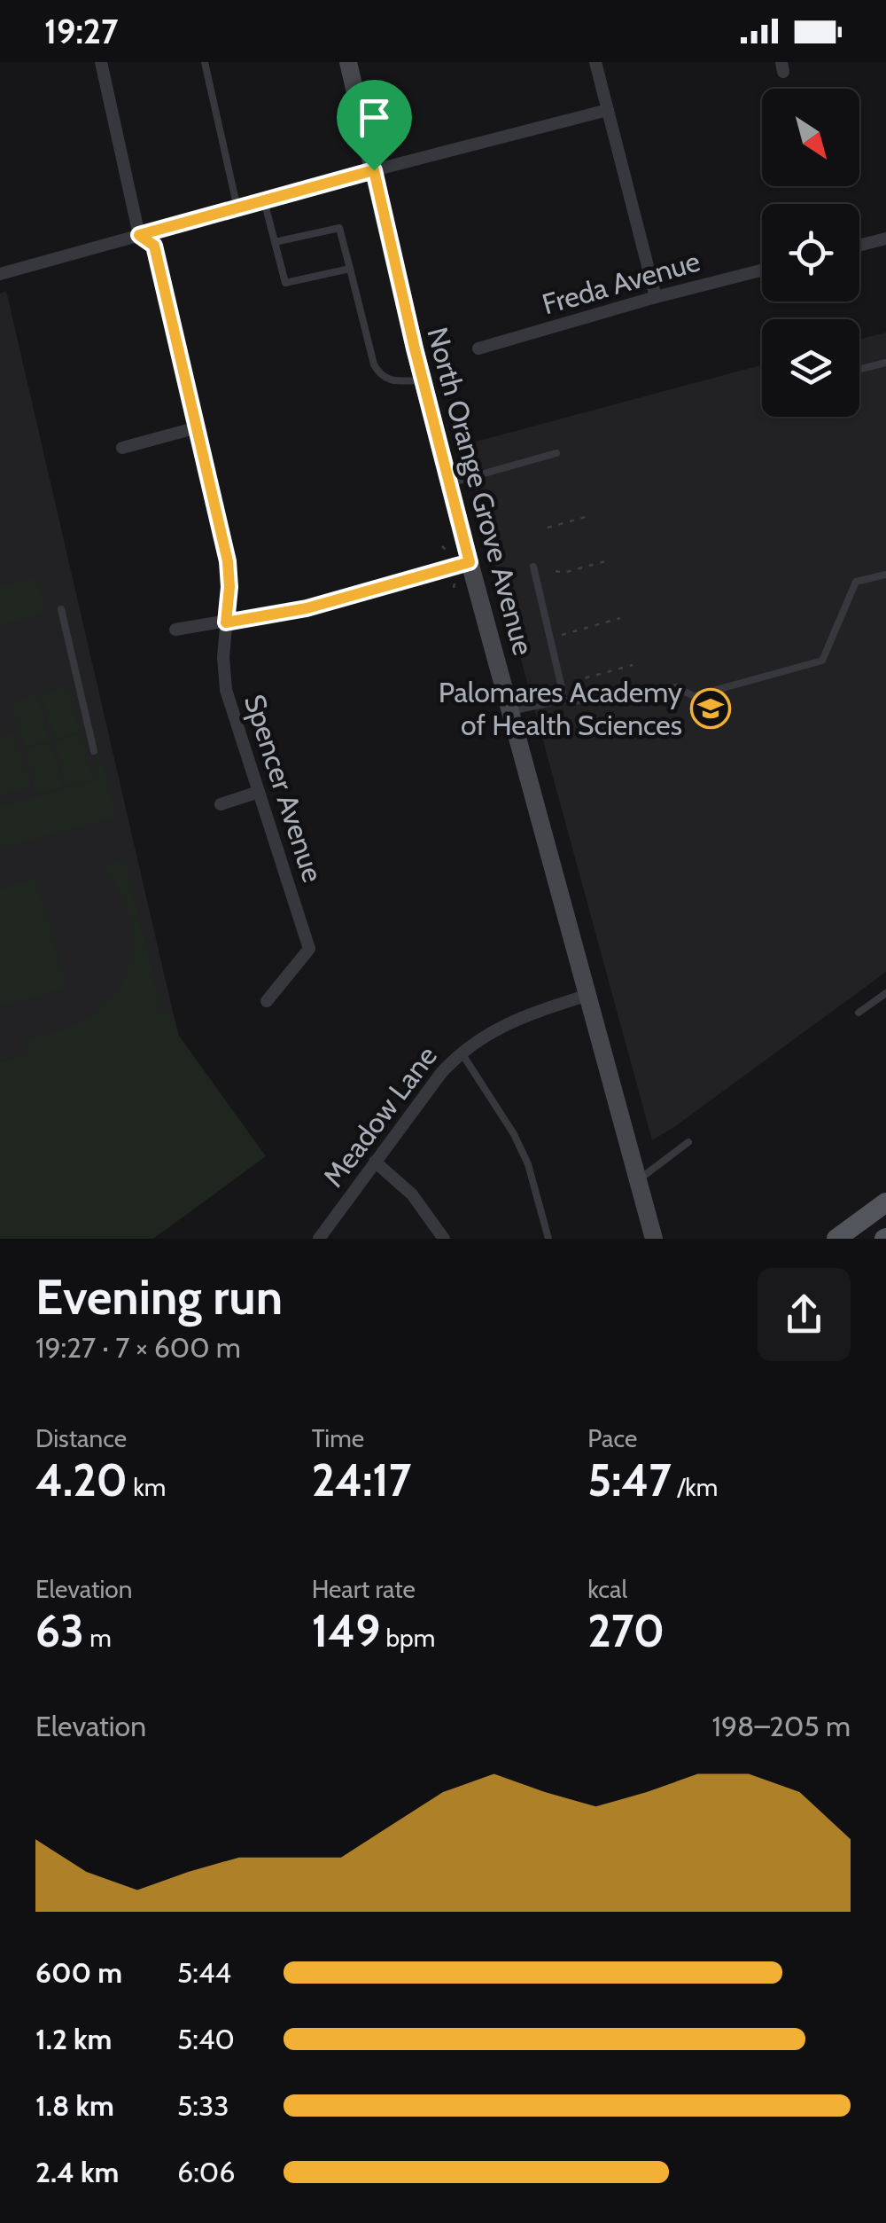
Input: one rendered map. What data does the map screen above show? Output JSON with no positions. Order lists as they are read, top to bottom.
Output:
{
  "streets": {
    "main road": ["North Orange Grove Avenue"],
    "street": ["Freda Avenue", "Spencer Avenue", "Meadow Lane"]
  },
  "crossings": [
    ["North Orange Grove Avenue", "Meadow Lane"]
  ],
  "places": {
    "school or university": ["Palomares Academy of Health Sciences"]
  },
  "north": "bottom right",
  "page": {
    "status": "19:27",
    "heading": ["Evening run", "19:27 · 7 × 600 m"],
    "stats": [
      ["Distance", "4.20 km"],
      ["Time", "24:17"],
      ["Pace", "5:47 /km"],
      ["Elevation", "63 m"],
      ["Heart rate", "149 bpm"],
      ["kcal", "270"]
    ],
    "chart": ["Elevation", "198–205 m"],
    "list": [
      {
        "name": "600 m",
        "note": "5:44"
      },
      {
        "name": "1.2 km",
        "note": "5:40"
      },
      {
        "name": "1.8 km",
        "note": "5:33"
      },
      {
        "name": "2.4 km",
        "note": "6:06"
      }
    ]
  }
}
